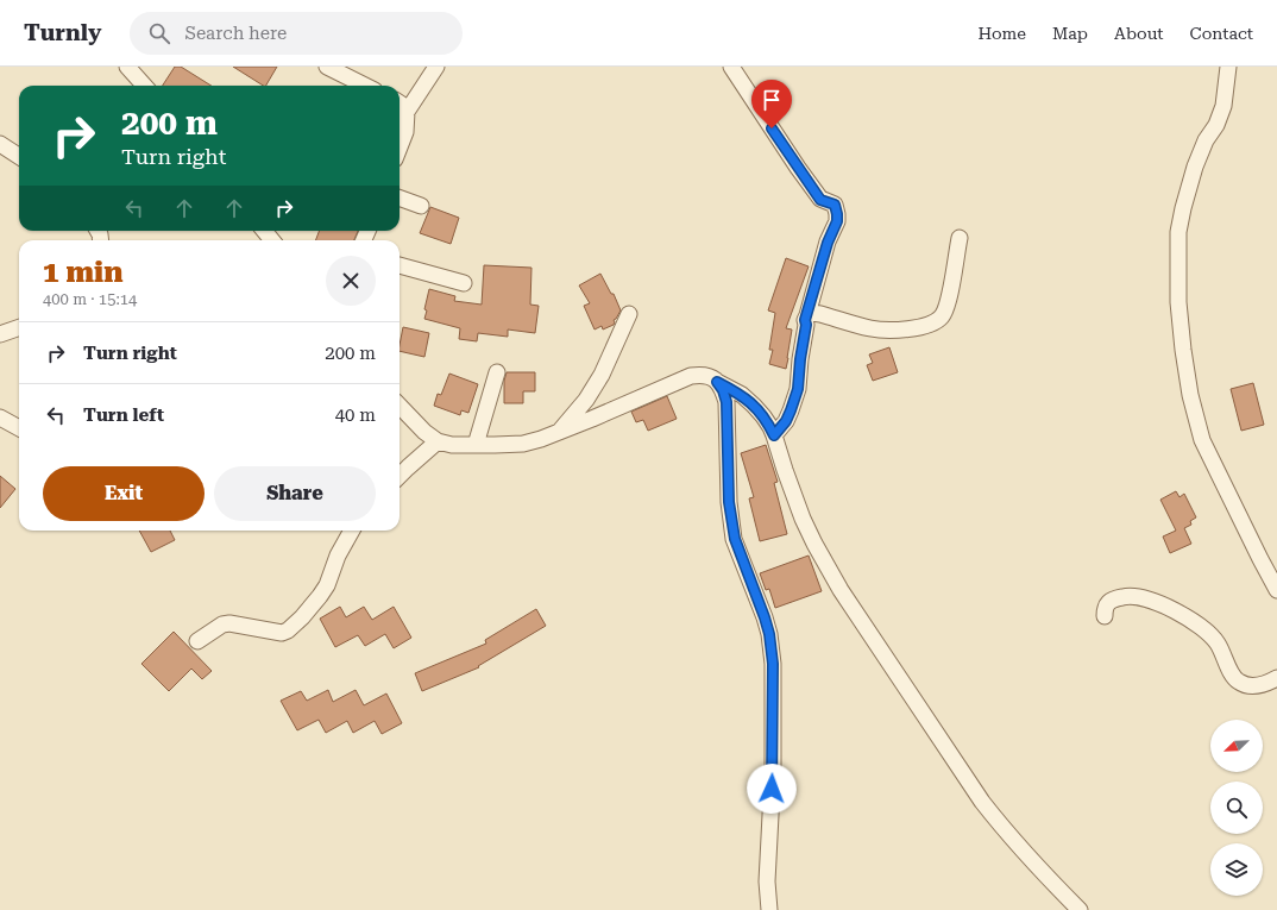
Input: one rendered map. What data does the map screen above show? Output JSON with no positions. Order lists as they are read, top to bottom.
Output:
{
  "north": "bottom left",
  "page": {
    "header": "Turnly",
    "search": "Search here",
    "nav": [
      "Home",
      "Map",
      "About",
      "Contact"
    ],
    "turn": ["200 m", "Turn right"],
    "heading": ["1 min", "400 m · 15:14"],
    "list": [
      {
        "name": "Turn right",
        "value": "200 m"
      },
      {
        "name": "Turn left",
        "value": "40 m"
      }
    ],
    "buttons": ["Exit", "Share"]
  }
}
